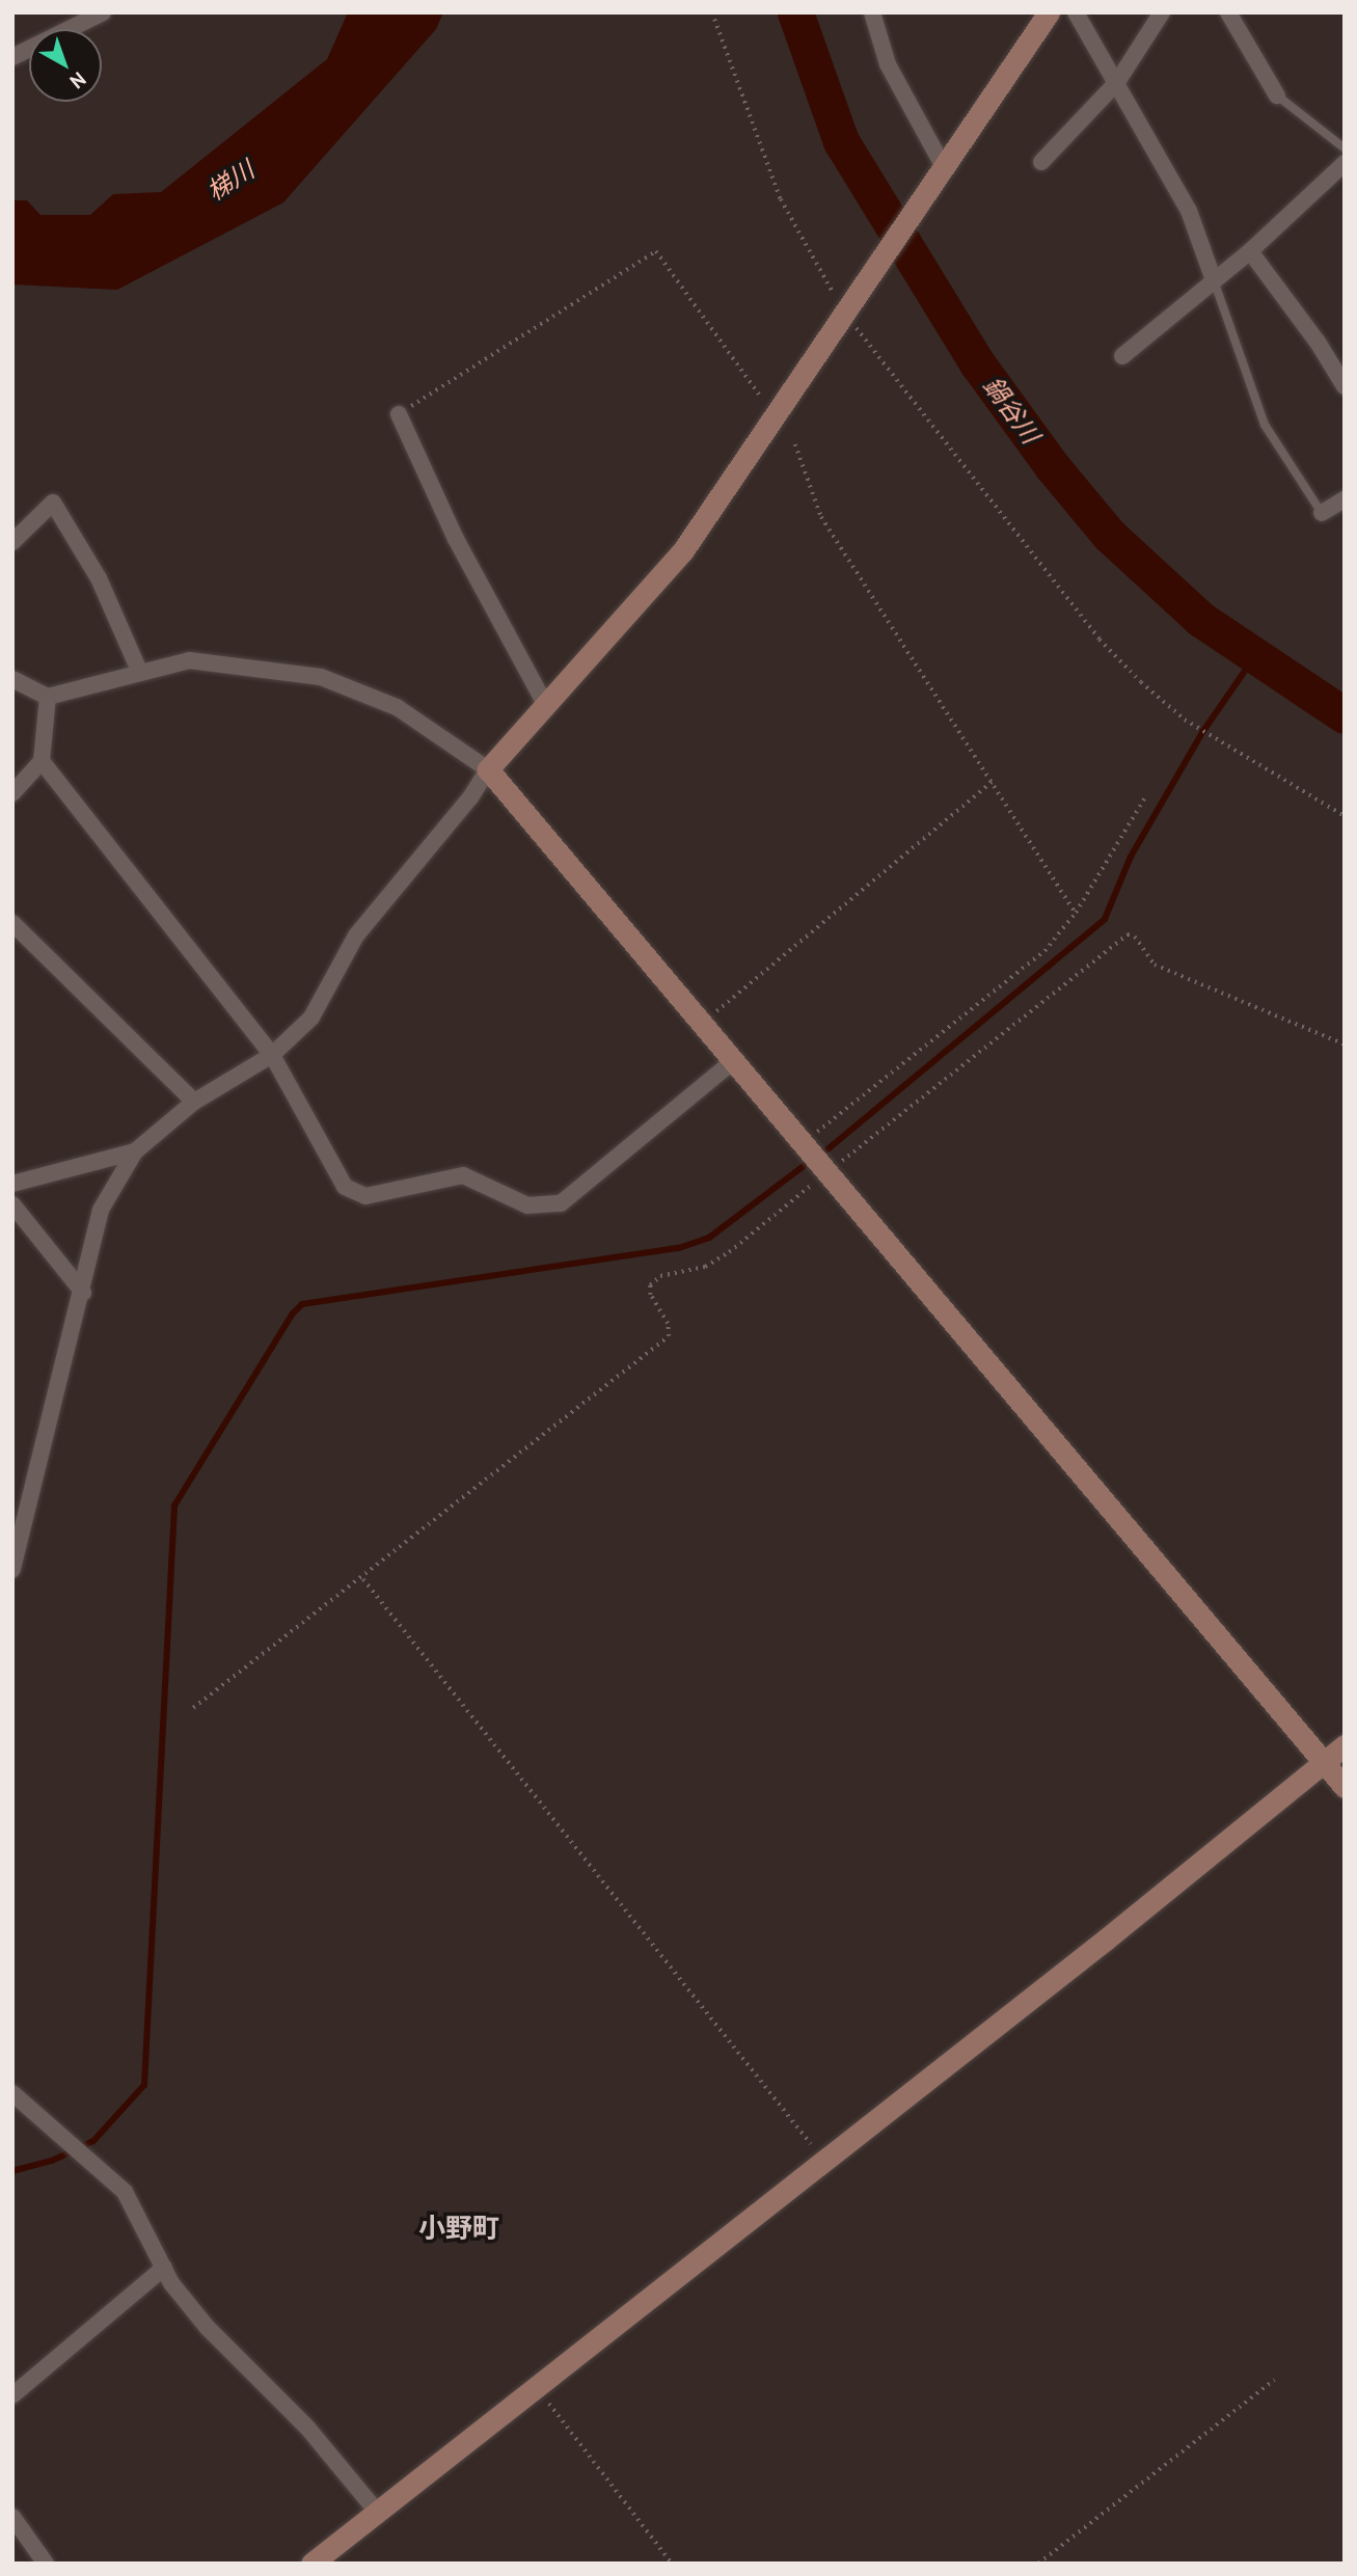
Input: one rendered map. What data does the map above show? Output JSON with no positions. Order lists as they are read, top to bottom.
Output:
{
  "districts": ["小野町"],
  "water": ["梯川", "鍋谷川"],
  "north": "bottom right"
}
